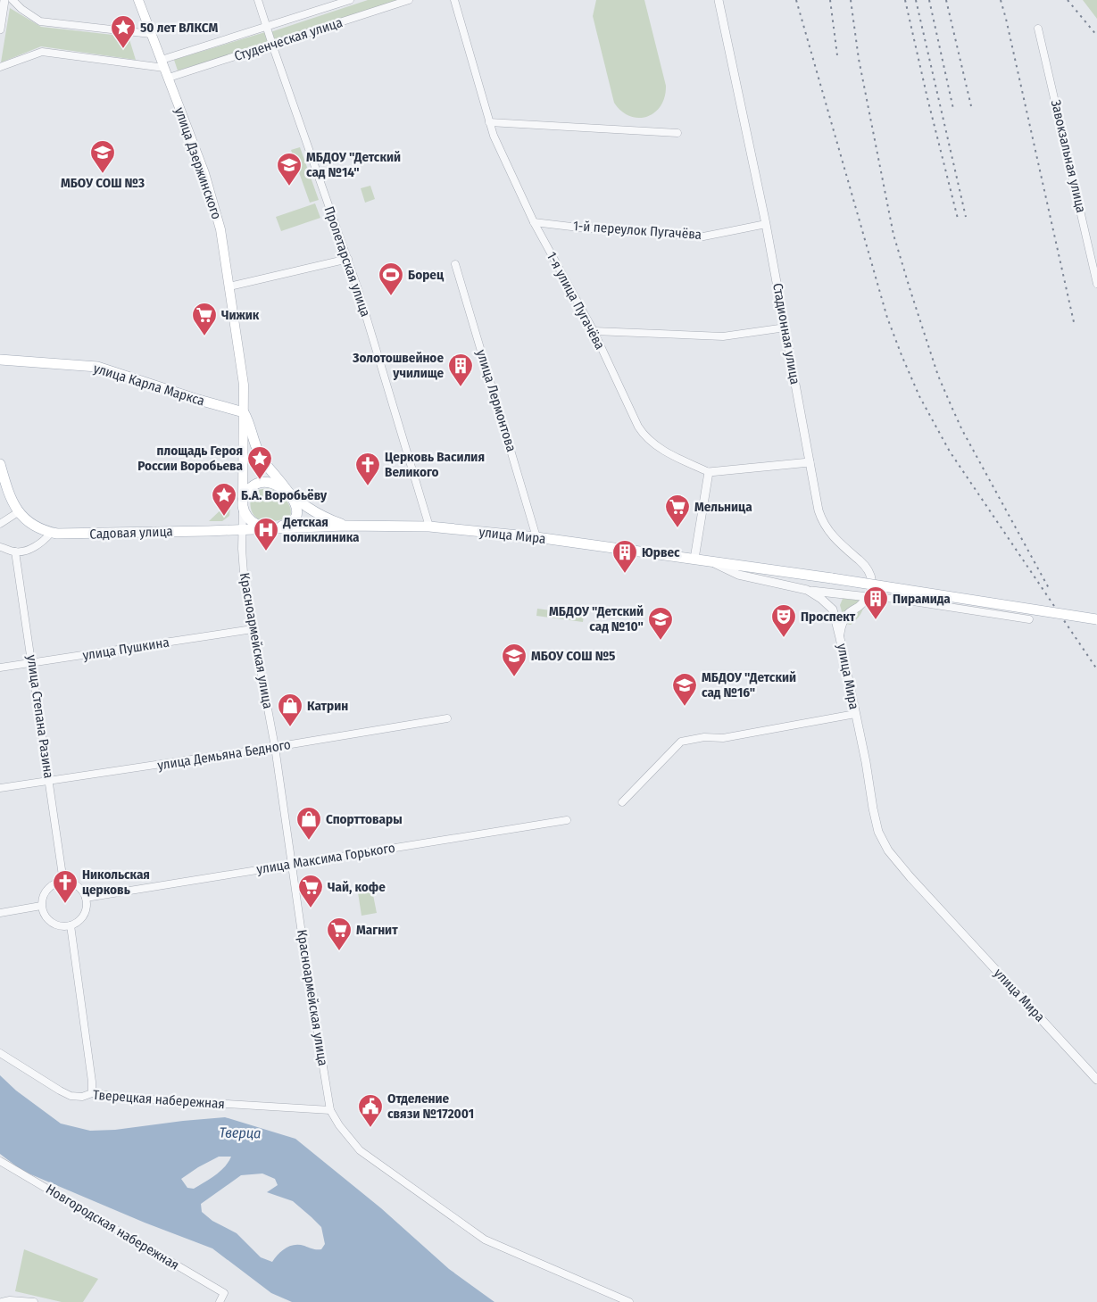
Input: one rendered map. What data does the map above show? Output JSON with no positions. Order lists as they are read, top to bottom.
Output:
{
  "streets": {
    "main road": [
      "улица Дзержинского",
      "улица Карла Маркса",
      "Садовая улица",
      "улица Мира"
    ],
    "street": [
      "Студенческая улица",
      "Завокзальная улица",
      "1-й переулок Пугачёва",
      "Пролетарская улица",
      "1-я улица Пугачёва",
      "Стадионная улица",
      "улица Лермонтова",
      "Красноармейская улица",
      "улица Пушкина",
      "улица Степана Разина",
      "улица Демьяна Бедного",
      "улица Максима Горького",
      "Тверецкая набережная",
      "Новгородская набережная"
    ]
  },
  "crossings": [
    ["Студенческая улица", "улица Дзержинского"],
    ["Студенческая улица", "Пролетарская улица"],
    ["улица Дзержинского", "улица Карла Маркса"],
    ["улица Дзержинского", "Садовая улица"],
    ["улица Дзержинского", "улица Мира"],
    ["улица Дзержинского", "Красноармейская улица"],
    ["1-й переулок Пугачёва", "1-я улица Пугачёва"],
    ["1-й переулок Пугачёва", "Стадионная улица"],
    ["Пролетарская улица", "улица Мира"],
    ["улица Лермонтова", "улица Мира"],
    ["Садовая улица", "улица Мира"],
    ["Садовая улица", "Красноармейская улица"],
    ["улица Мира", "Красноармейская улица"],
    ["Красноармейская улица", "улица Пушкина"],
    ["Красноармейская улица", "улица Демьяна Бедного"],
    ["Красноармейская улица", "улица Максима Горького"],
    ["Красноармейская улица", "Тверецкая набережная"],
    ["улица Пушкина", "улица Степана Разина"],
    ["улица Степана Разина", "улица Демьяна Бедного"],
    ["улица Степана Разина", "улица Максима Горького"]
  ],
  "water": ["Тверца"],
  "places": {
    "place": ["50 лет ВЛКСМ", "площадь Героя России Воробьева", "Б.А. Воробьёву"],
    "school or university": [
      "МБОУ СОШ №3",
      "МБДОУ \"Детский сад №14\"",
      "МБДОУ \"Детский сад №10\"",
      "МБОУ СОШ №5",
      "МБДОУ \"Детский сад №16\""
    ],
    "sports": ["Борец"],
    "supermarket": [
      "Чижик",
      "Мельница",
      "Чай, кофе",
      "Магнит"
    ],
    "building": ["Золотошвейное училище", "Юрвес", "Пирамида"],
    "church": ["Церковь Василия Великого", "Никольская церковь"],
    "hospital": ["Детская поликлиника"],
    "theatre": ["Проспект"],
    "shop": ["Катрин", "Спорттовары"],
    "public building": ["Отделение связи №172001"]
  }
}
